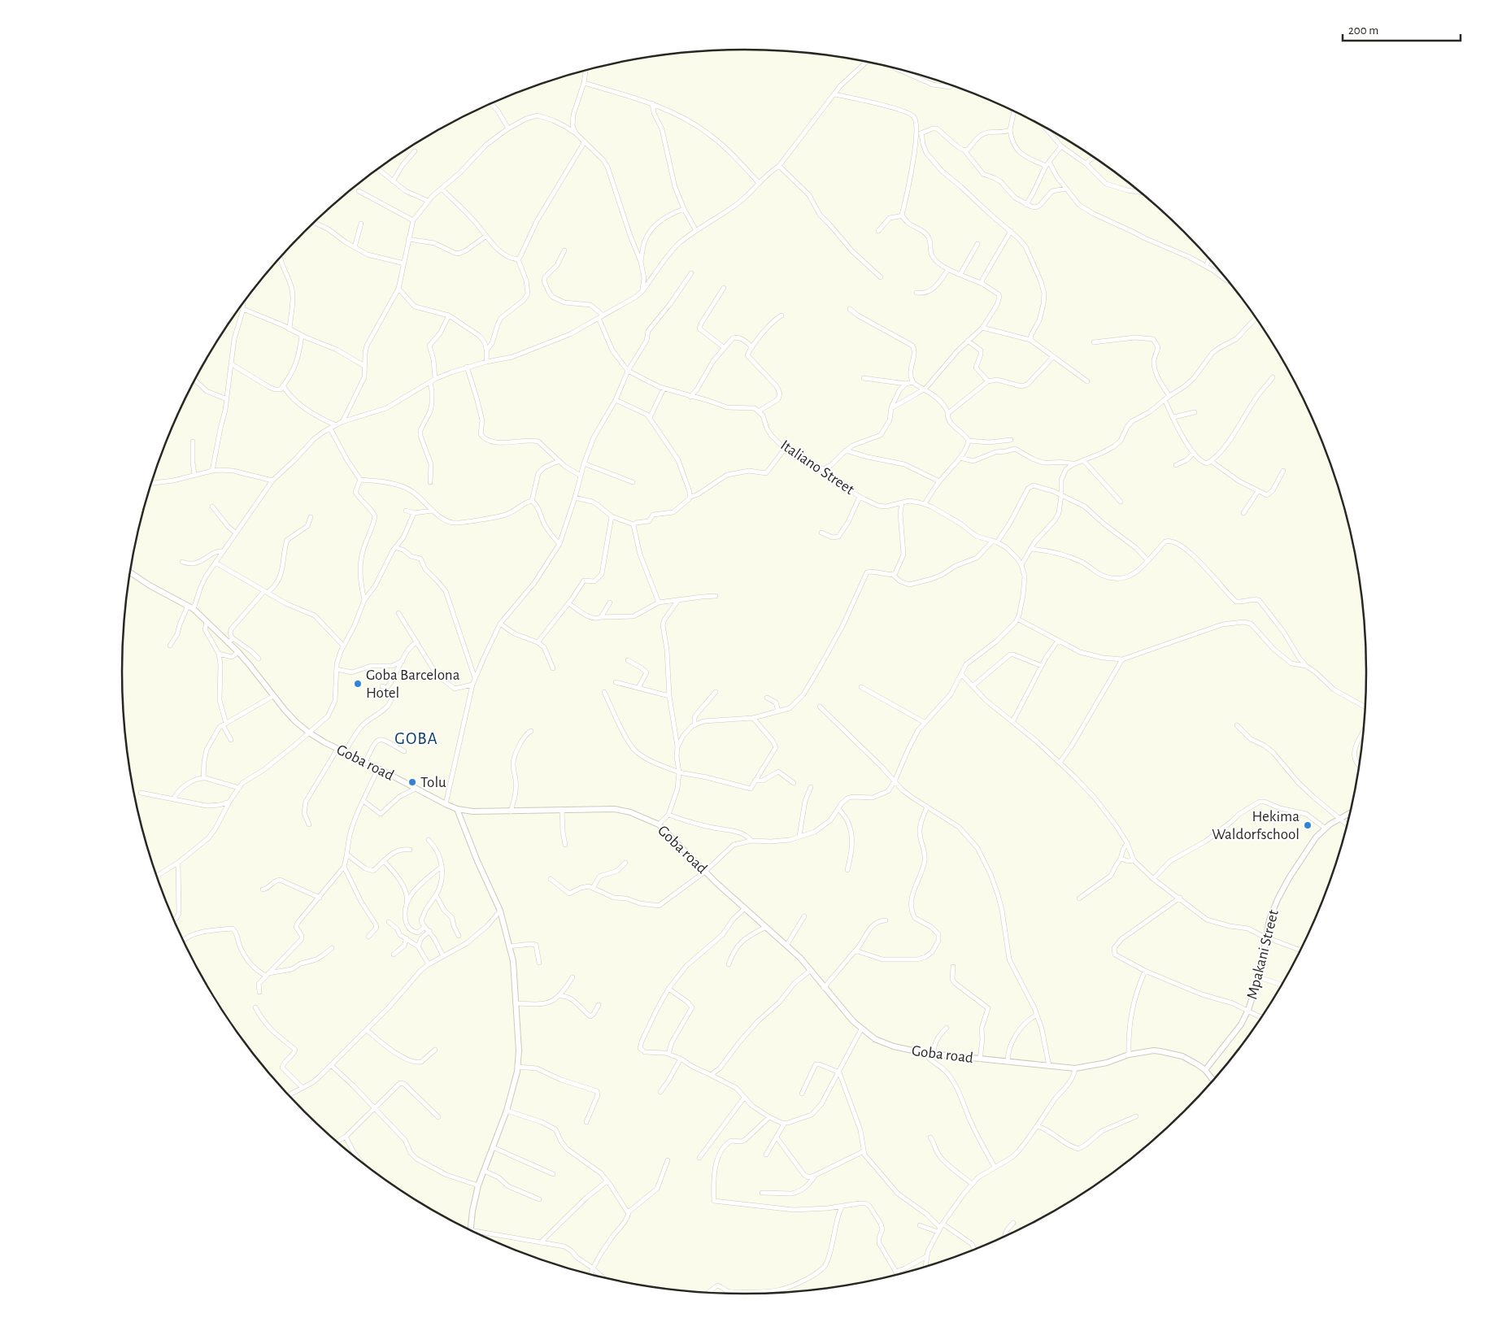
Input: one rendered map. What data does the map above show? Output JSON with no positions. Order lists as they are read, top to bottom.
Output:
{
  "streets": {
    "street": ["Italiano Street", "Goba road", "Mpakani Street"]
  },
  "crossings": [
    ["Goba road", "Mpakani Street"]
  ],
  "districts": ["GOBA"],
  "places": ["Goba Barcelona Hotel", "Tolu", "Hekima Waldorfschool"],
  "scale_bar": "200 m"
}
